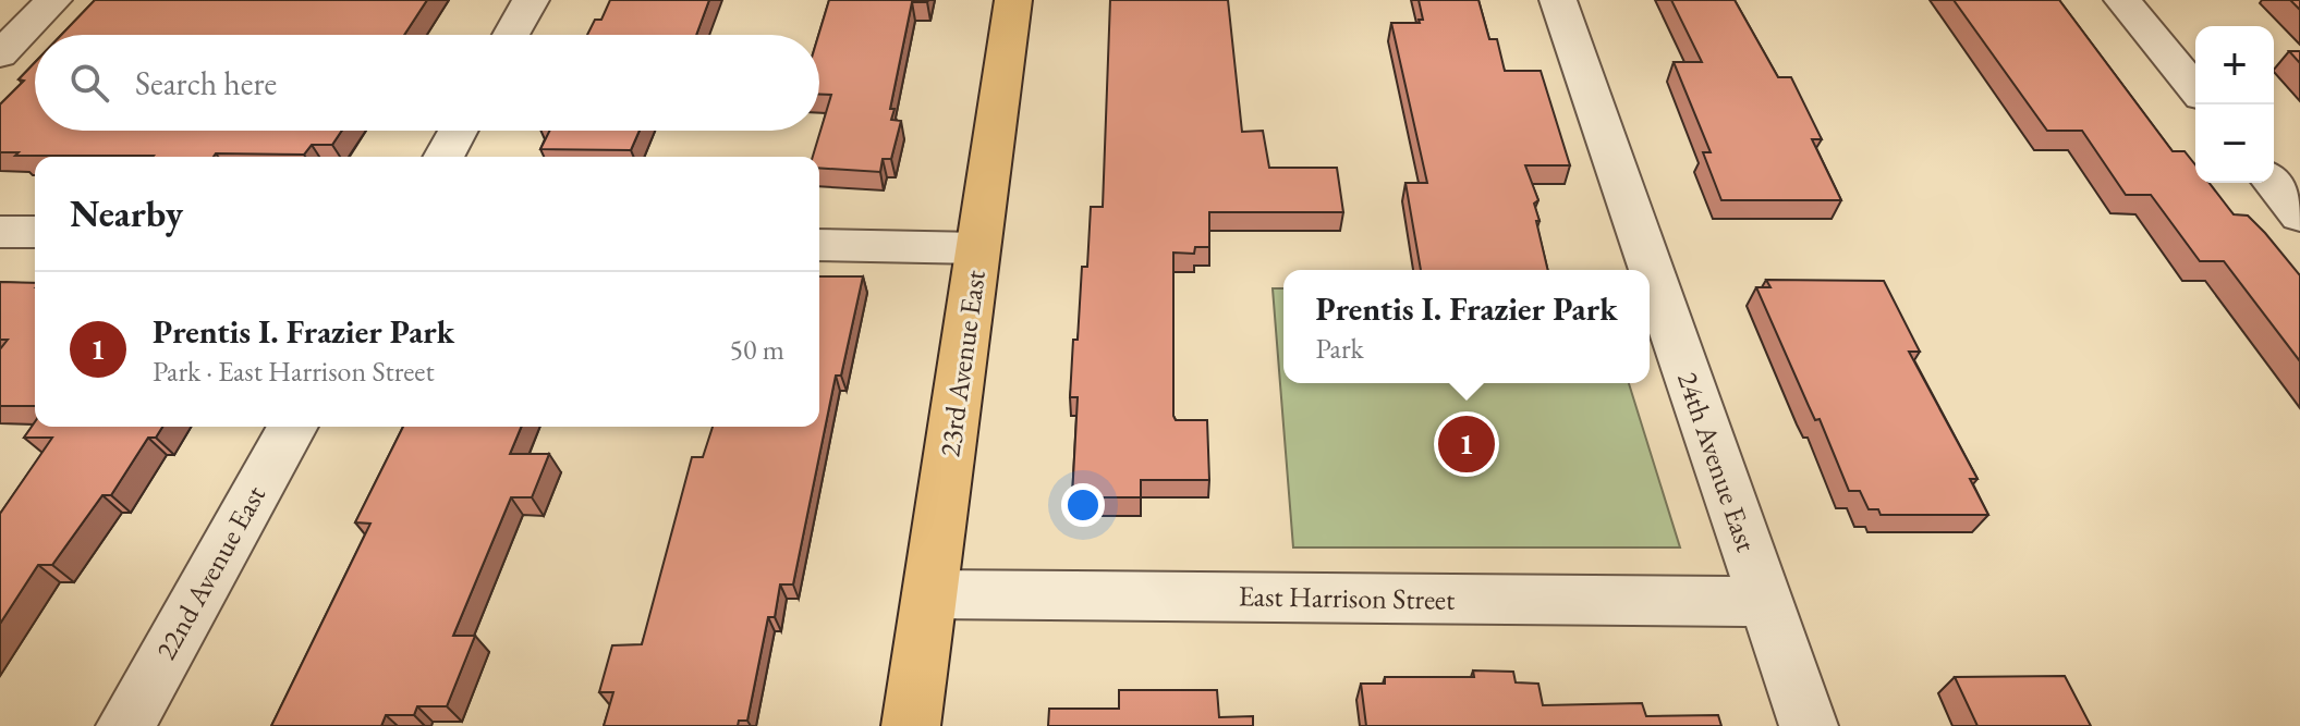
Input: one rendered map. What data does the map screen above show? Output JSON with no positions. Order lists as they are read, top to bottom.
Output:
{
  "streets": {
    "main road": ["23rd Avenue East"],
    "street": ["24th Avenue East", "22nd Avenue East", "East Harrison Street"]
  },
  "crossings": [
    ["23rd Avenue East", "East Harrison Street"],
    ["24th Avenue East", "East Harrison Street"]
  ],
  "page": {
    "map_buttons": ["+", "−"],
    "search": "Search here",
    "heading": "Nearby",
    "popup": ["Prentis I. Frazier Park", "Park"],
    "list": [
      {
        "mark": "1",
        "name": "Prentis I. Frazier Park",
        "note": "Park · East Harrison Street",
        "value": "50 m"
      }
    ],
    "pins": "1"
  }
}
